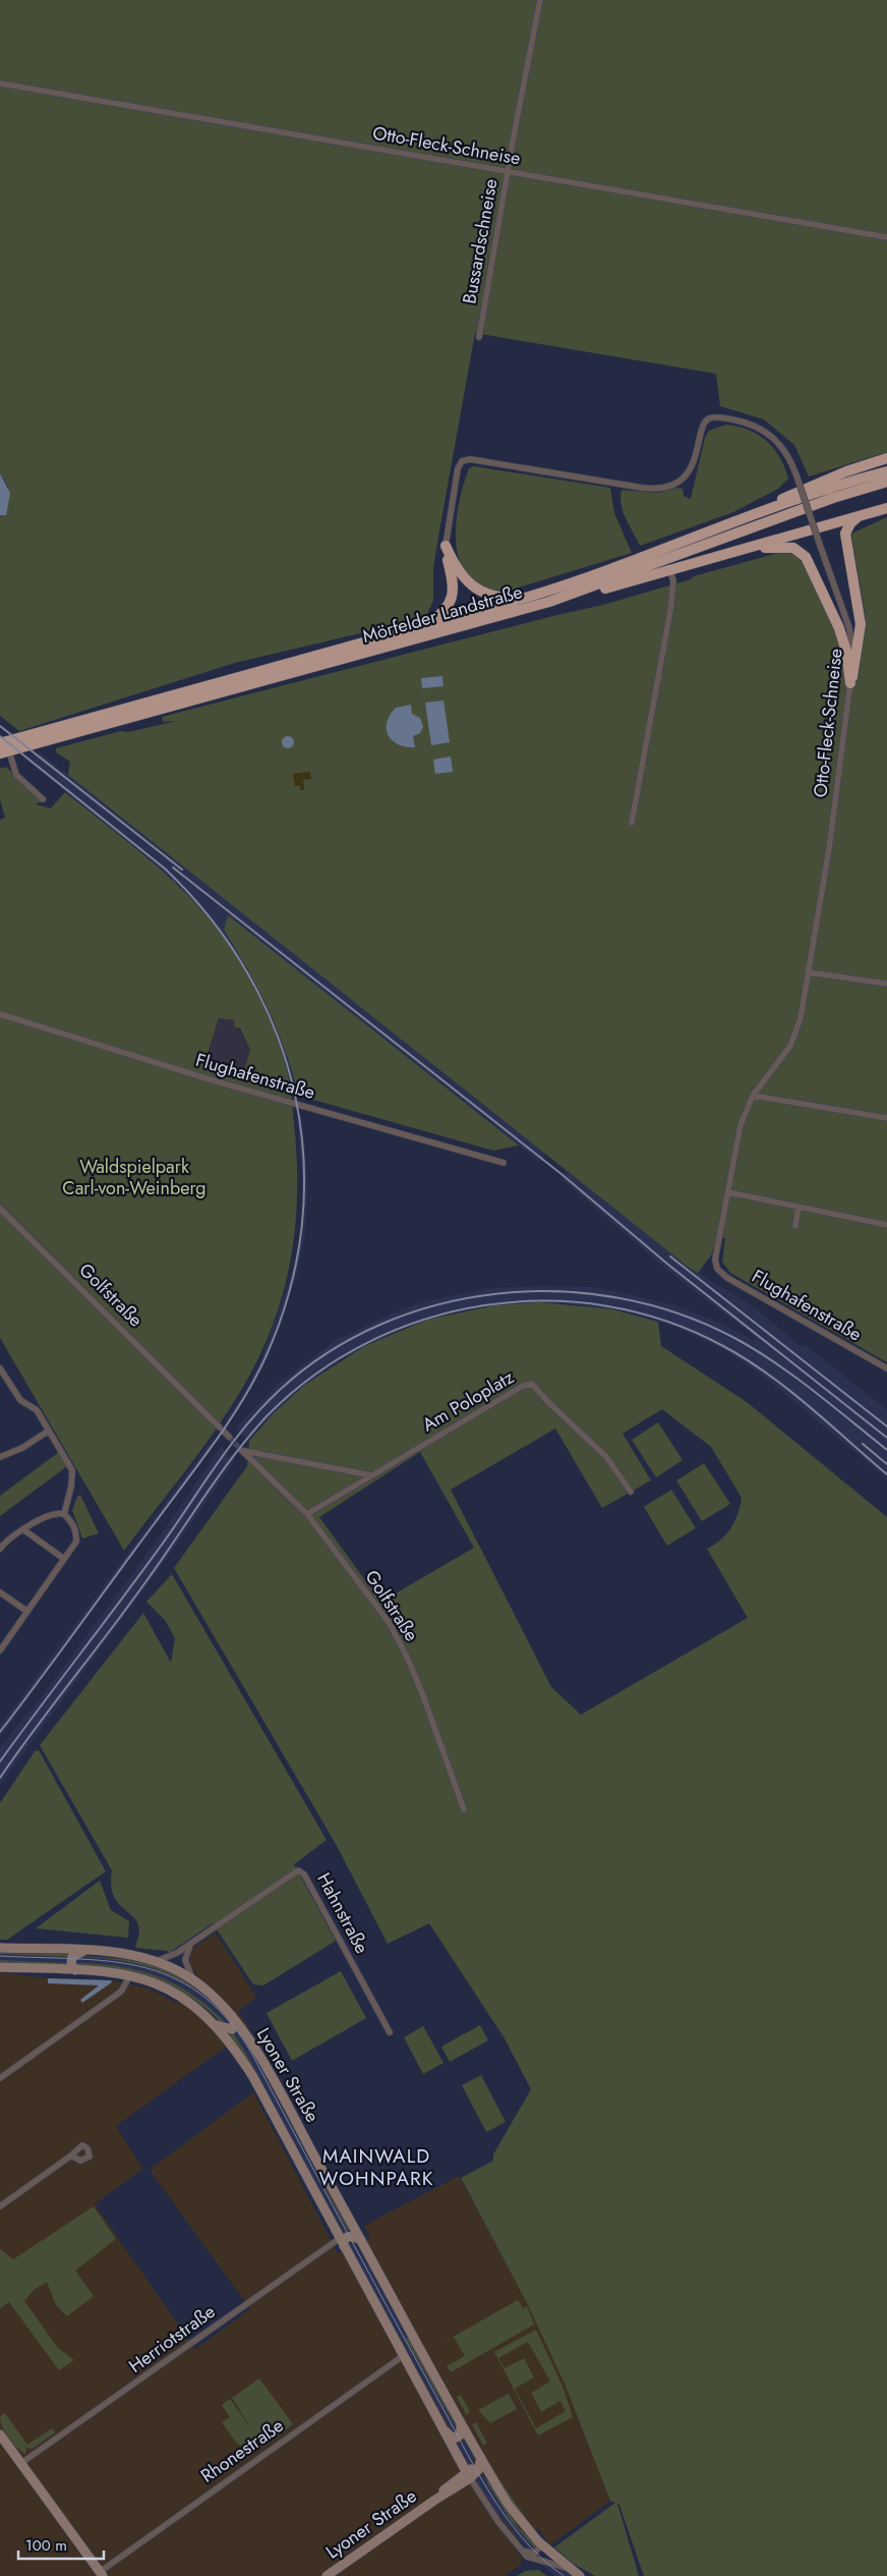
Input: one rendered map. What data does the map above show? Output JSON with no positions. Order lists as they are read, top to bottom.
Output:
{
  "streets": {
    "highway": ["Mörfelder Landstraße"],
    "main road": ["Lyoner Straße"],
    "street": [
      "Otto-Fleck-Schneise",
      "Bussardschneise",
      "Flughafenstraße",
      "Golfstraße",
      "Am Poloplatz",
      "Hahnstraße",
      "Herriotstraße",
      "Rhonestraße"
    ]
  },
  "crossings": [
    ["Otto-Fleck-Schneise", "Bussardschneise"],
    ["Otto-Fleck-Schneise", "Flughafenstraße"],
    ["Golfstraße", "Am Poloplatz"],
    ["Hahnstraße", "Lyoner Straße"],
    ["Lyoner Straße", "Herriotstraße"],
    ["Lyoner Straße", "Rhonestraße"]
  ],
  "districts": ["MAINWALD WOHNPARK"],
  "parks": ["Waldspielpark Carl-von-Weinberg"],
  "scale_bar": "100 m"
}
